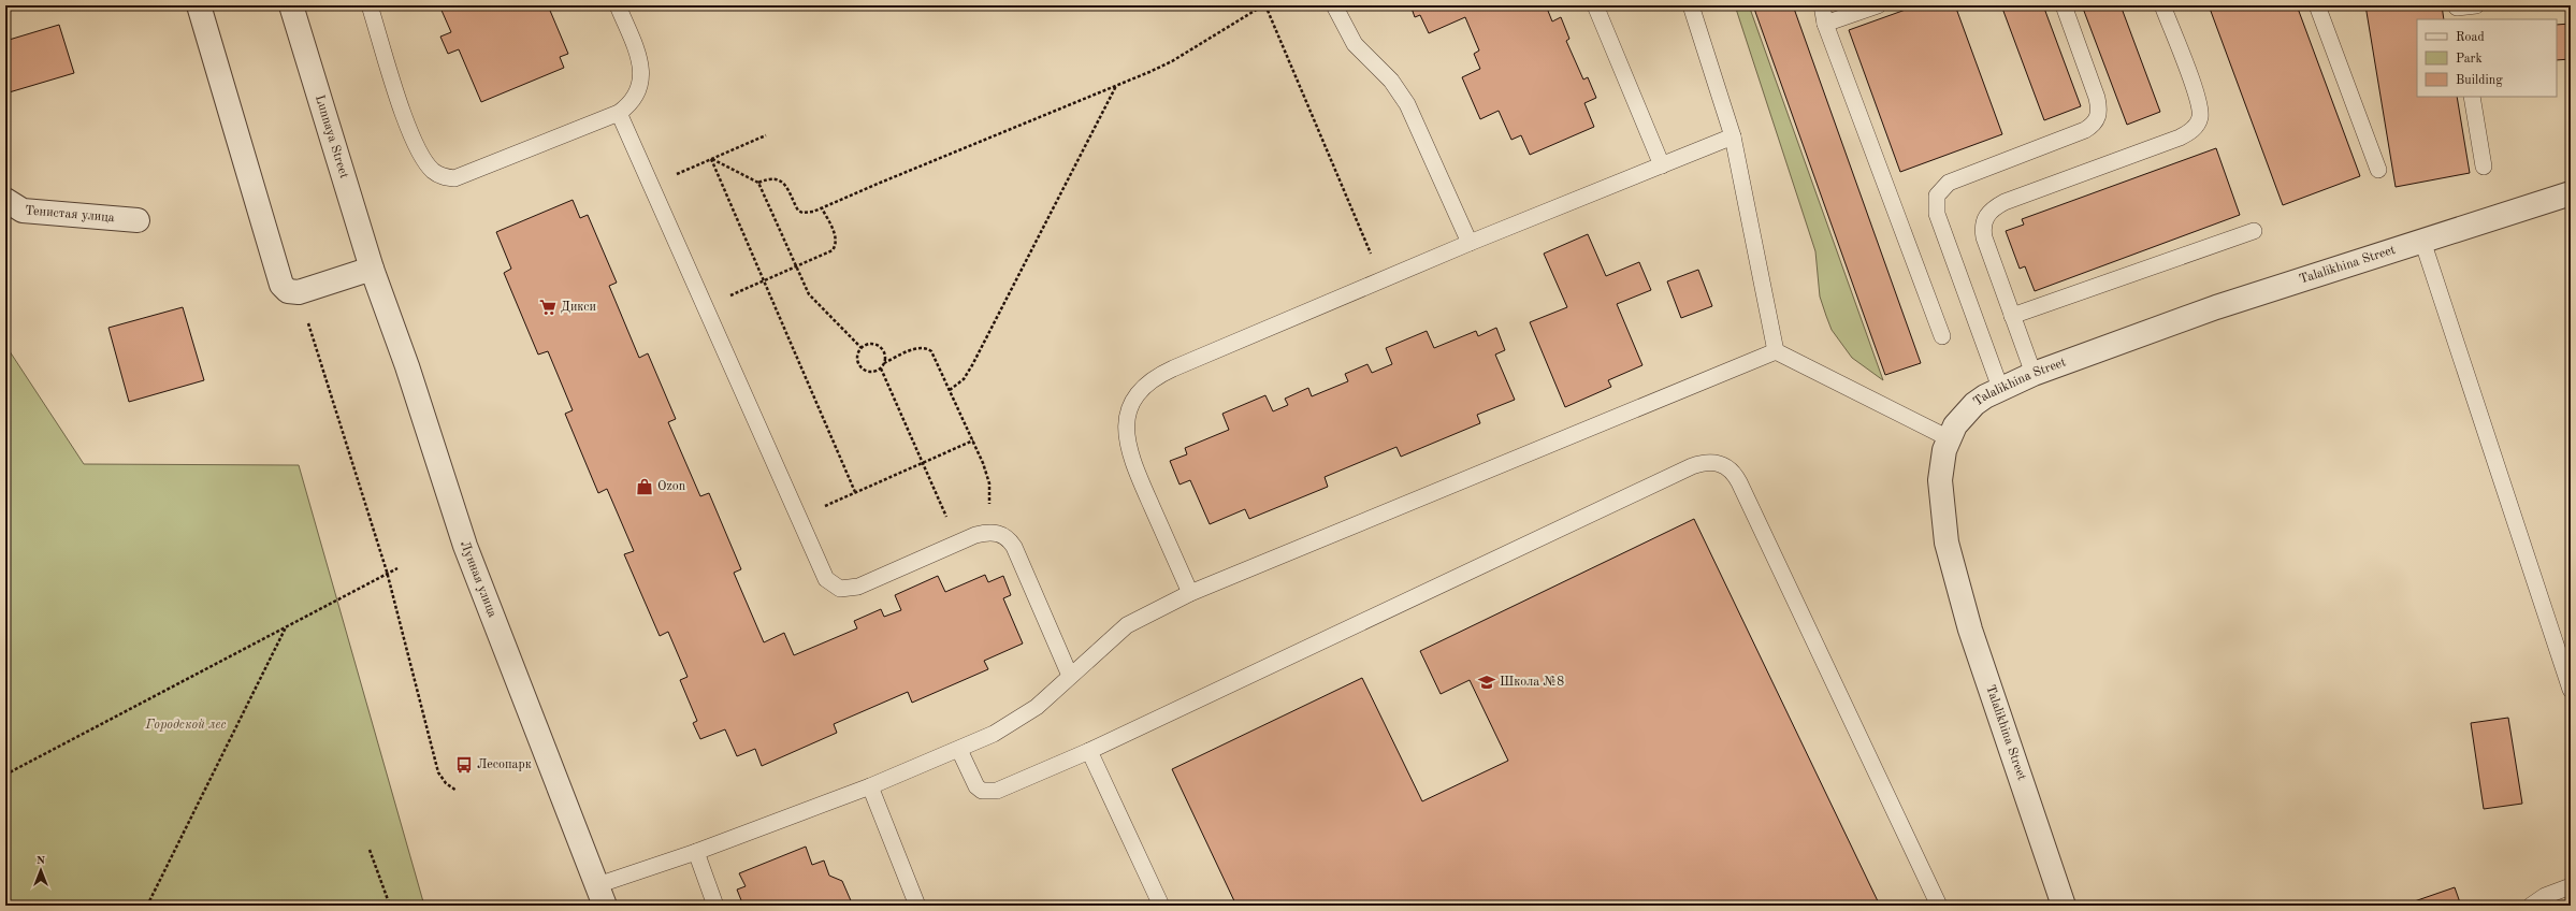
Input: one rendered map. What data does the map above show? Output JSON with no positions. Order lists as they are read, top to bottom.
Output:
{
  "streets": {
    "street": [
      "Lunnaya Street",
      "Тенистая улица",
      "Talalikhina Street",
      "Лунная улица"
    ]
  },
  "crossings": [
    ["Lunnaya Street", "Лунная улица"]
  ],
  "parks": ["Городской лес"],
  "places": {
    "supermarket": ["Дикси"],
    "shop": ["Ozon"],
    "school or university": ["Школа №8"],
    "bus stop": ["Лесопарк"]
  },
  "legend": ["Road", "Park", "Building"],
  "north": "top"
}
